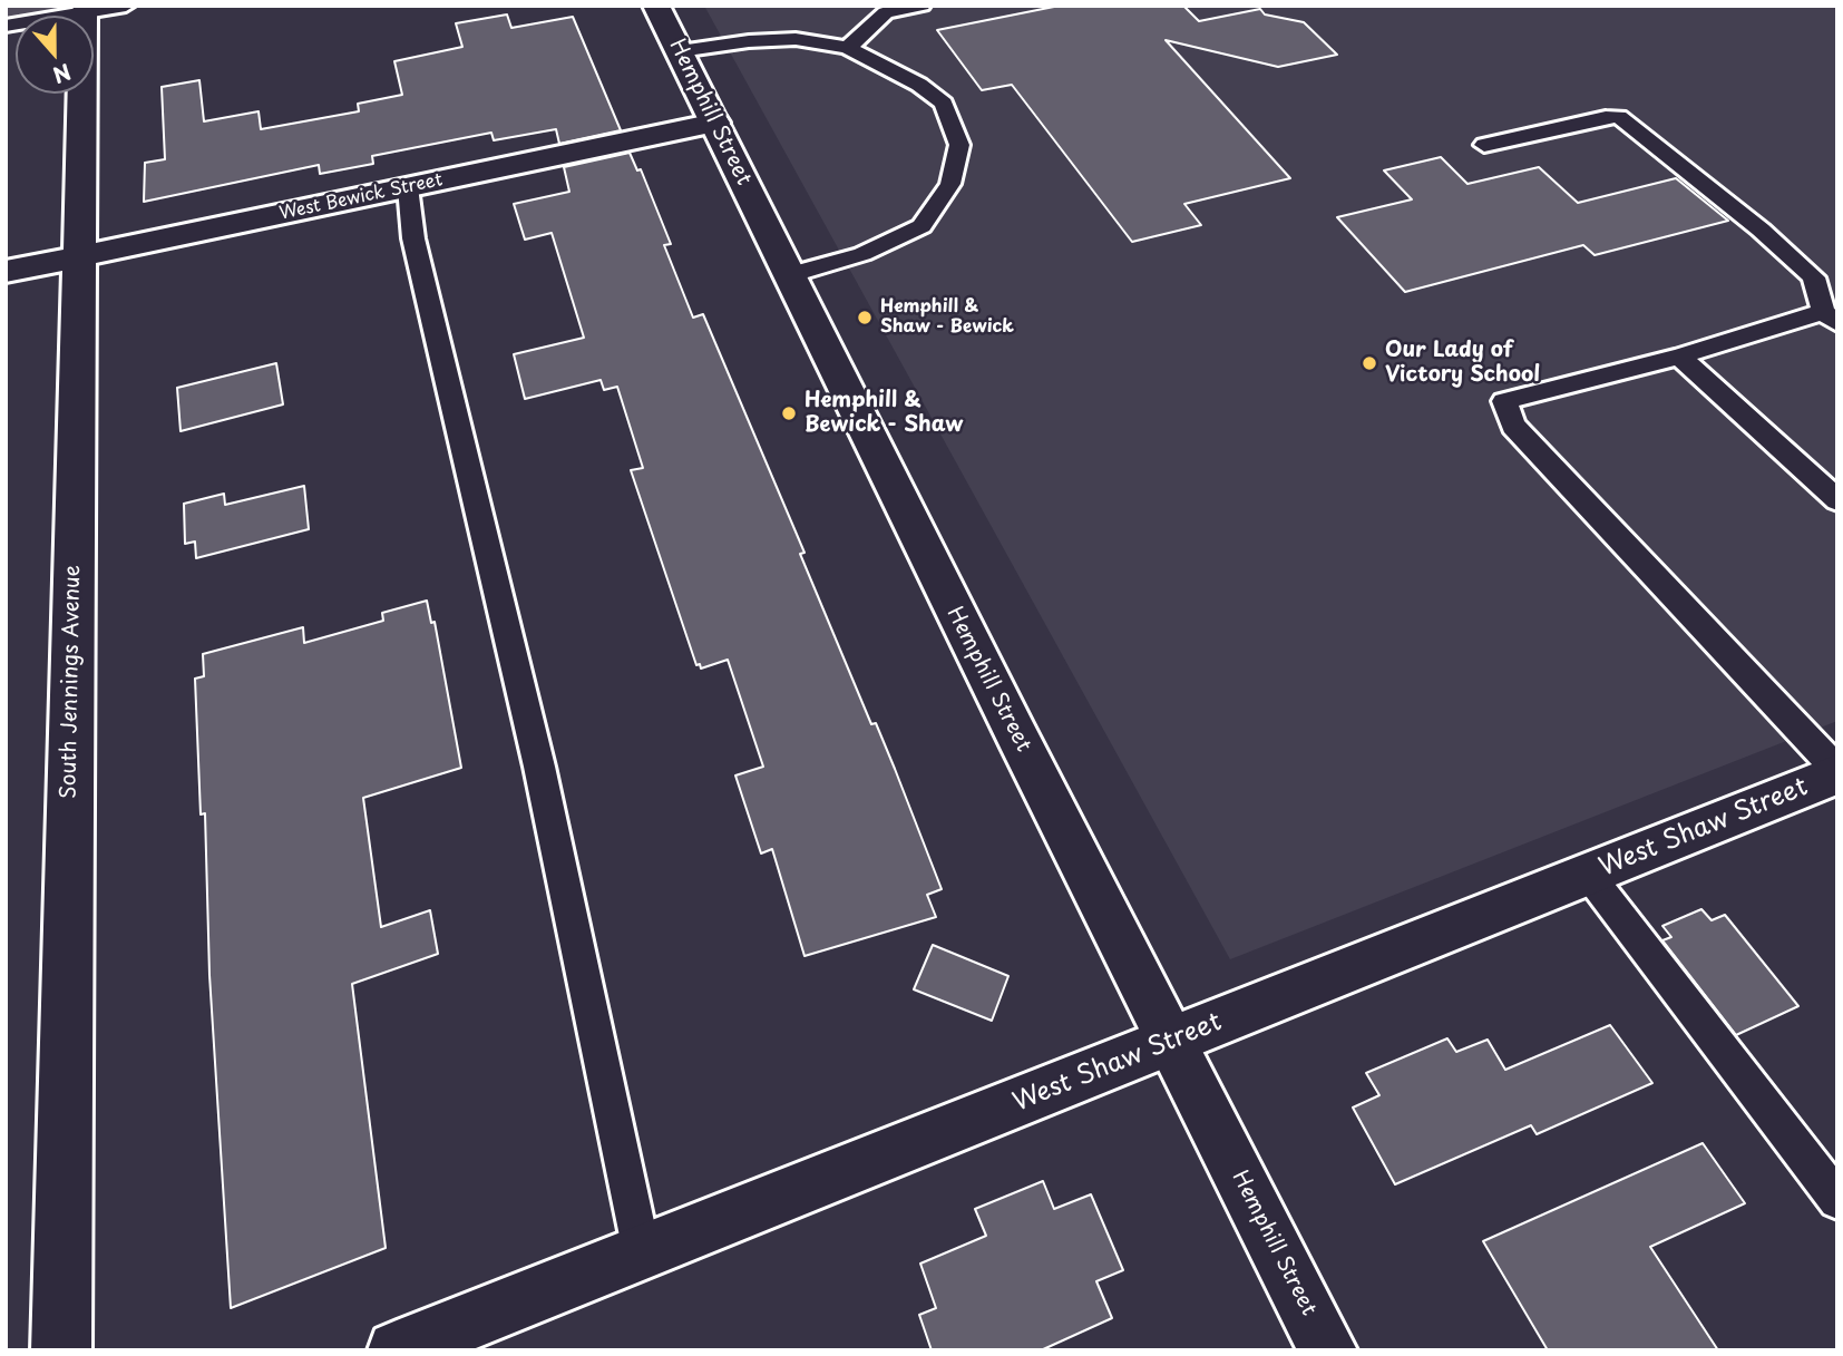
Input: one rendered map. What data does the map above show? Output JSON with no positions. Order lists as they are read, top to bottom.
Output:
{
  "streets": {
    "street": [
      "Hemphill Street",
      "West Bewick Street",
      "South Jennings Avenue",
      "West Shaw Street"
    ]
  },
  "crossings": [
    ["Hemphill Street", "West Bewick Street"],
    ["Hemphill Street", "West Shaw Street"],
    ["West Bewick Street", "South Jennings Avenue"]
  ],
  "places": ["Hemphill & Shaw - Bewick", "Our Lady of Victory School", "Hemphill & Bewick - Shaw"],
  "north": "bottom"
}
